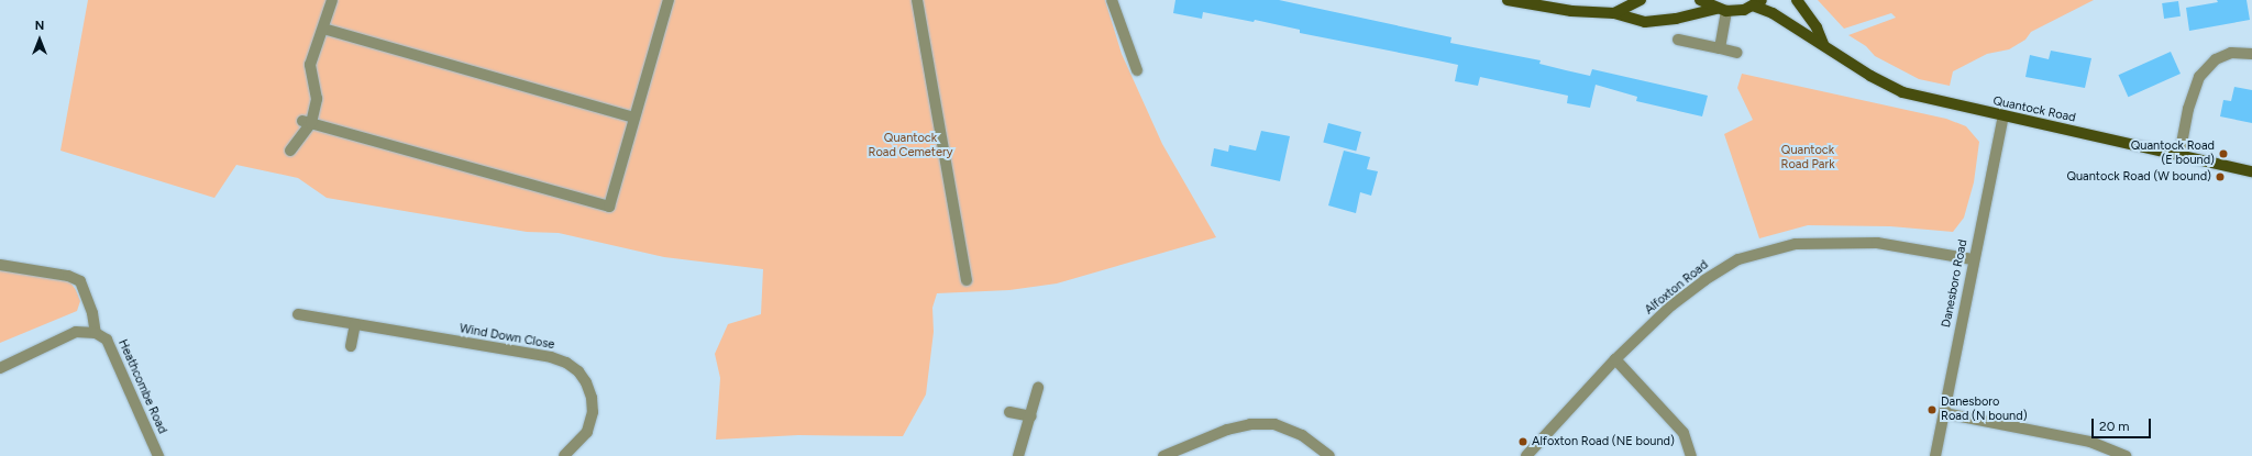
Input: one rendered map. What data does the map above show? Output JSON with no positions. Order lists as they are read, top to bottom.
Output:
{
  "streets": {
    "main road": ["Quantock Road"],
    "street": [
      "Danesboro Road",
      "Alfoxton Road",
      "Wind Down Close",
      "Heathcombe Road"
    ]
  },
  "crossings": [
    ["Quantock Road", "Danesboro Road"],
    ["Danesboro Road", "Alfoxton Road"]
  ],
  "parks": ["Quantock Road Cemetery", "Quantock Road Park"],
  "places": [
    "Quantock Road (E bound)",
    "Quantock Road (W bound)",
    "Danesboro Road (N bound)",
    "Alfoxton Road (NE bound)"
  ],
  "scale_bar": "20 m",
  "north": "top"
}
